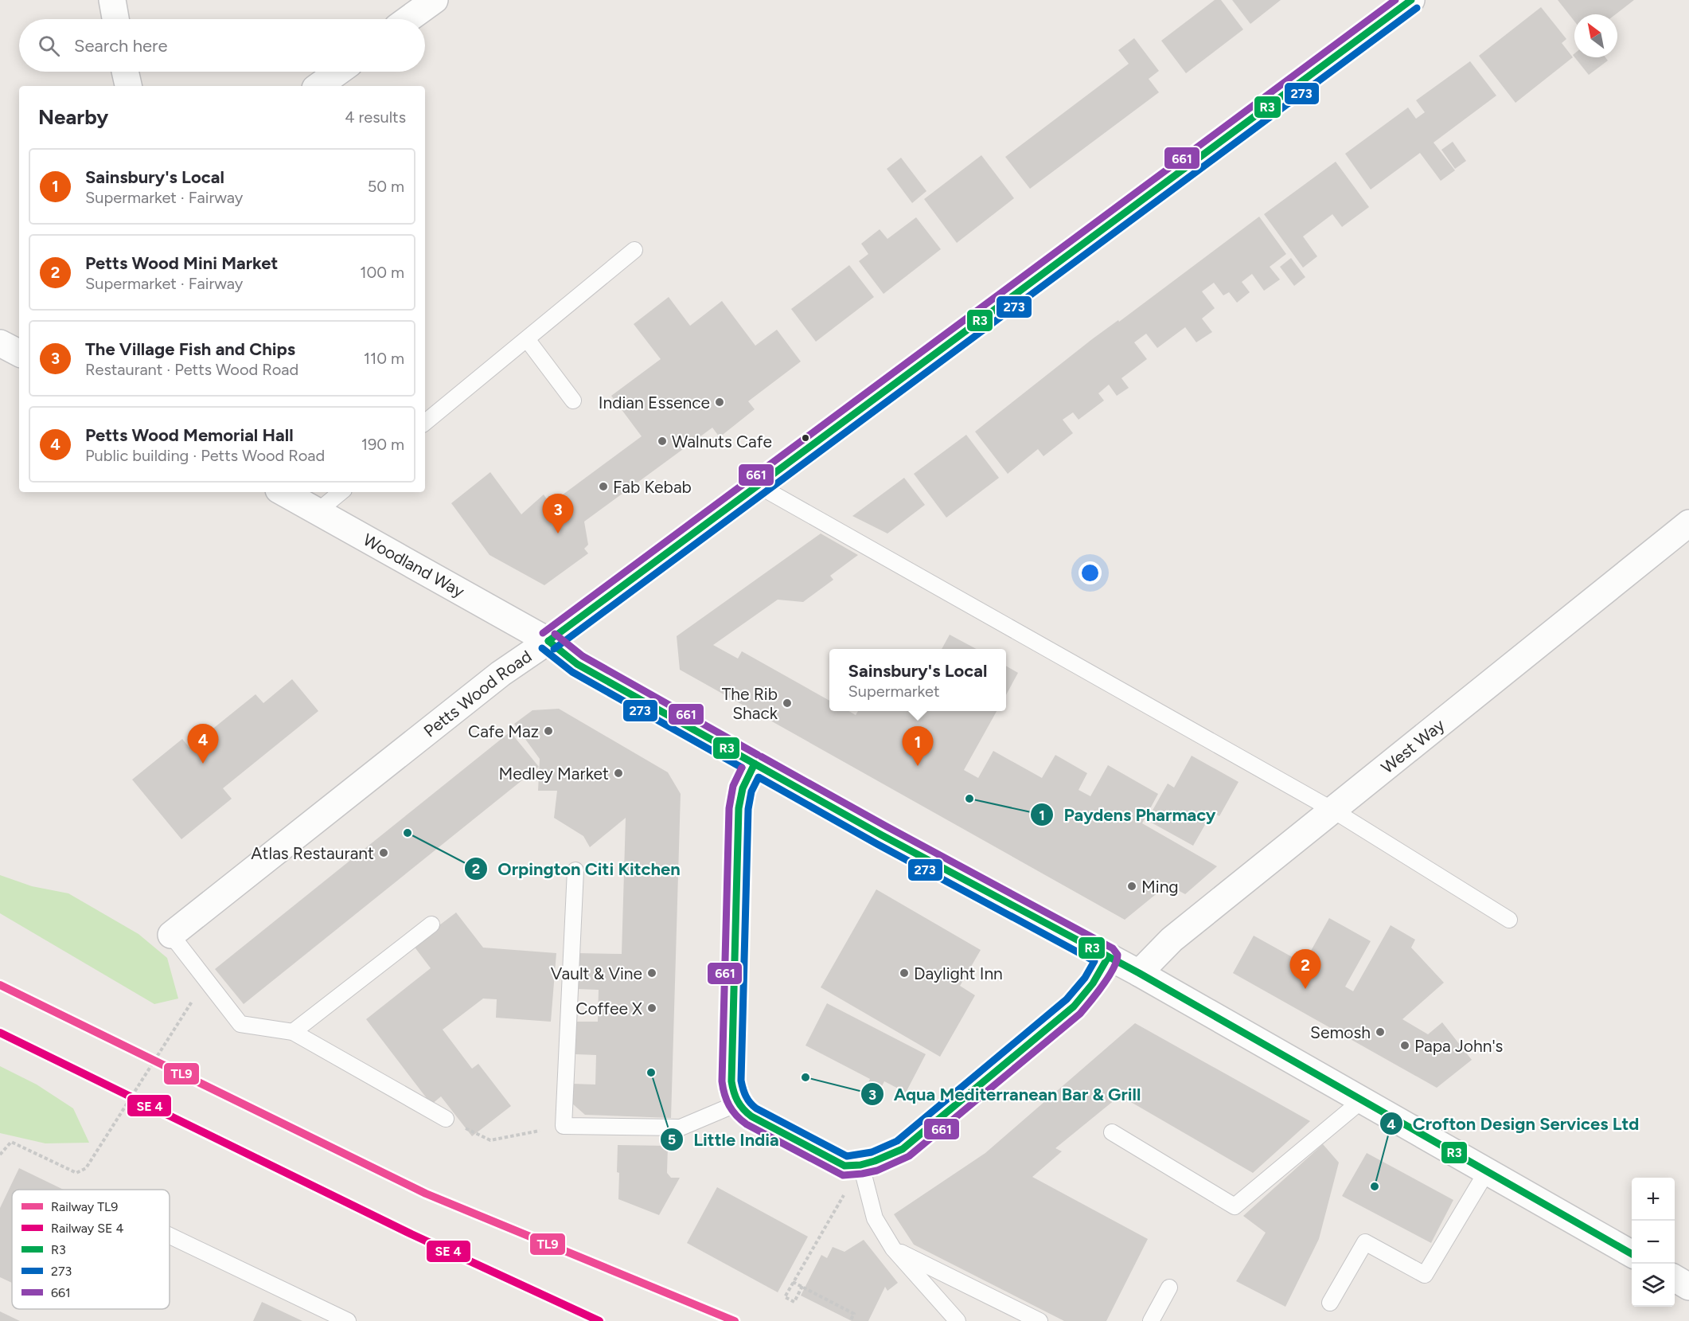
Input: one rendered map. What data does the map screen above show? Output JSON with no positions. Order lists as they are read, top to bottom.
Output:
{
  "streets": {
    "street": ["Woodland Way", "Petts Wood Road", "West Way"]
  },
  "crossings": [
    ["Woodland Way", "Petts Wood Road"],
    ["Woodland Way", "West Way"]
  ],
  "places": [
    "Indian Essence",
    "Walnuts Cafe",
    "Fab Kebab",
    "The Rib Shack",
    "Cafe Maz",
    "Medley Market",
    "Paydens Pharmacy",
    "Orpington Citi Kitchen",
    "Atlas Restaurant",
    "Ming",
    "Vault & Vine",
    "Daylight Inn",
    "Coffee X",
    "Semosh",
    "Papa John's",
    "Little India",
    "Aqua Mediterranean Bar & Grill",
    "Crofton Design Services Ltd"
  ],
  "lines": [
    "transit line R3",
    "transit line 661",
    "transit line 273",
    "rail line TL9"
  ],
  "legend": [
    "Railway TL9",
    "Railway SE 4",
    "R3",
    "273",
    "661"
  ],
  "north": "top left",
  "page": {
    "search": "Search here",
    "heading": ["Nearby", "4 results"],
    "list": [
      {
        "mark": "1",
        "name": "Sainsbury's Local",
        "note": "Supermarket · Fairway",
        "value": "50 m"
      },
      {
        "mark": "2",
        "name": "Petts Wood Mini Market",
        "note": "Supermarket · Fairway",
        "value": "100 m"
      },
      {
        "mark": "3",
        "name": "The Village Fish and Chips",
        "note": "Restaurant · Petts Wood Road",
        "value": "110 m"
      },
      {
        "mark": "4",
        "name": "Petts Wood Memorial Hall",
        "note": "Public building · Petts Wood Road",
        "value": "190 m"
      }
    ],
    "pins": [
      "3",
      "4",
      "1",
      "2"
    ],
    "popup": ["Sainsbury's Local", "Supermarket"],
    "map_buttons": ["+", "−"]
  }
}
